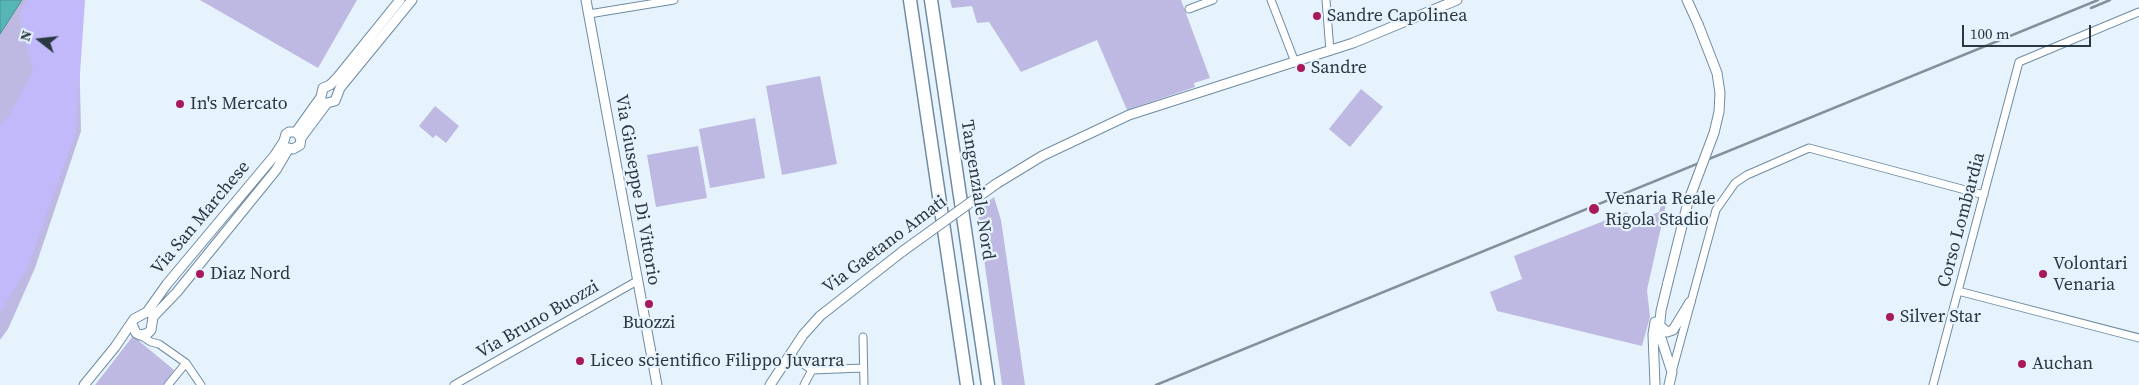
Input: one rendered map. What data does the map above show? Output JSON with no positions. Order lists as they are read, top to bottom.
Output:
{
  "streets": {
    "highway": ["Tangenziale Nord"],
    "street": [
      "Via Giuseppe Di Vittorio",
      "Via San Marchese",
      "Corso Lombardia",
      "Via Gaetano Amati",
      "Via Bruno Buozzi"
    ]
  },
  "crossings": [
    ["Via Giuseppe Di Vittorio", "Via Bruno Buozzi"]
  ],
  "places": [
    "Sandre Capolinea",
    "Sandre",
    "In's Mercato",
    "Venaria Reale Rigola Stadio",
    "Diaz Nord",
    "Volontari Venaria",
    "Buozzi",
    "Silver Star",
    "Liceo scientifico Filippo Juvarra",
    "Auchan"
  ],
  "scale_bar": "100 m",
  "north": "left"
}
